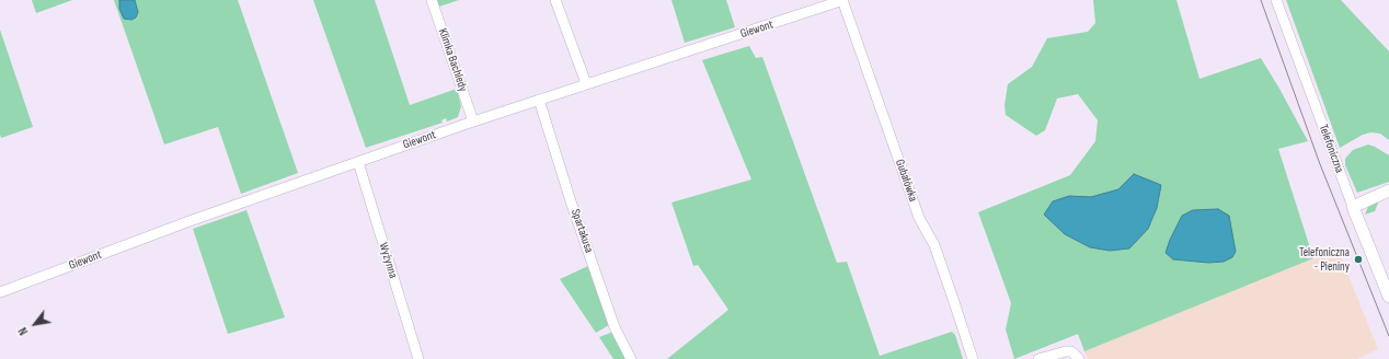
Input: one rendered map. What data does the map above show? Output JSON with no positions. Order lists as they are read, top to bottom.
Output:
{
  "streets": {
    "street": [
      "Giewont",
      "Klimka Bachledy",
      "Telefoniczna",
      "Gubałówka",
      "Spartakusa",
      "Wyżynna"
    ]
  },
  "crossings": [
    ["Giewont", "Klimka Bachledy"],
    ["Giewont", "Gubałówka"],
    ["Giewont", "Spartakusa"],
    ["Giewont", "Wyżynna"]
  ],
  "places": ["Telefoniczna - Pieniny"],
  "north": "bottom left"
}
